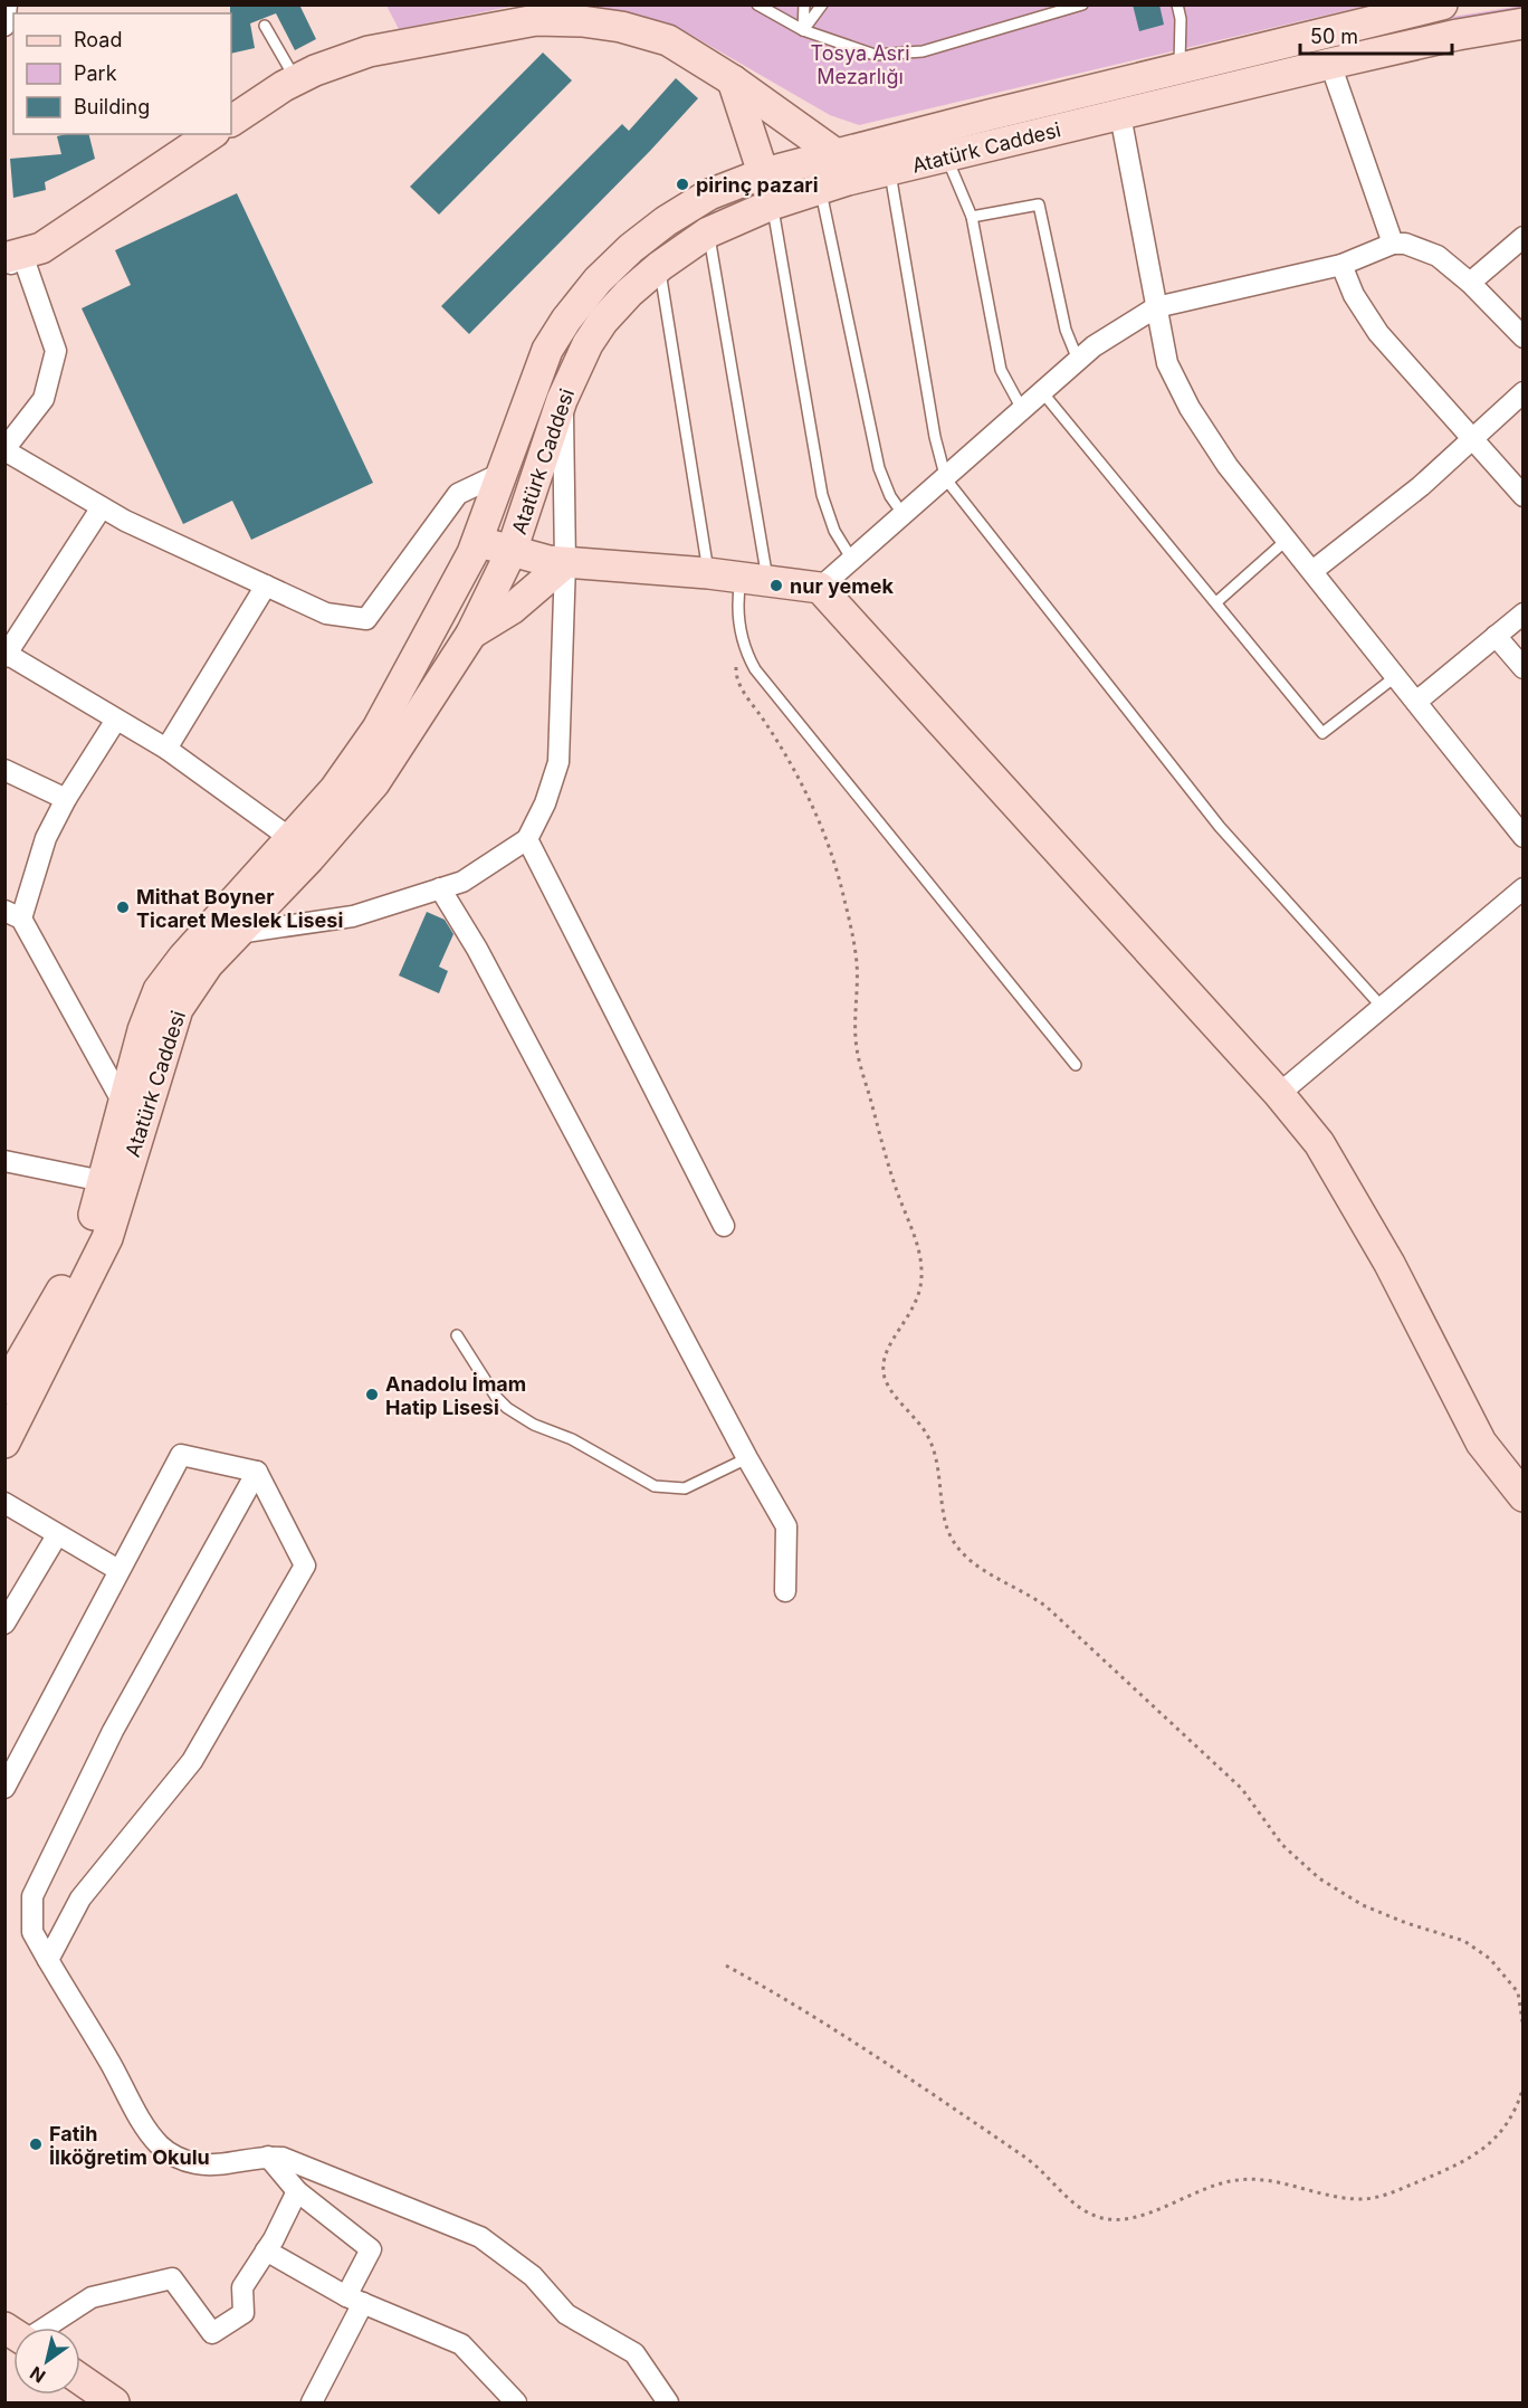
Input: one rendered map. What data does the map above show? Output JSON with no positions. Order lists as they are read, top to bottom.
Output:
{
  "streets": {
    "main road": ["Atatürk Caddesi"]
  },
  "parks": ["Tosya Asri Mezarlığı"],
  "places": [
    "pirinç pazari",
    "nur yemek",
    "Mithat Boyner Ticaret Meslek Lisesi",
    "Anadolu İmam Hatip Lisesi",
    "Fatih İlköğretim Okulu"
  ],
  "legend": ["Road", "Park", "Building"],
  "scale_bar": "50 m",
  "north": "bottom left"
}
